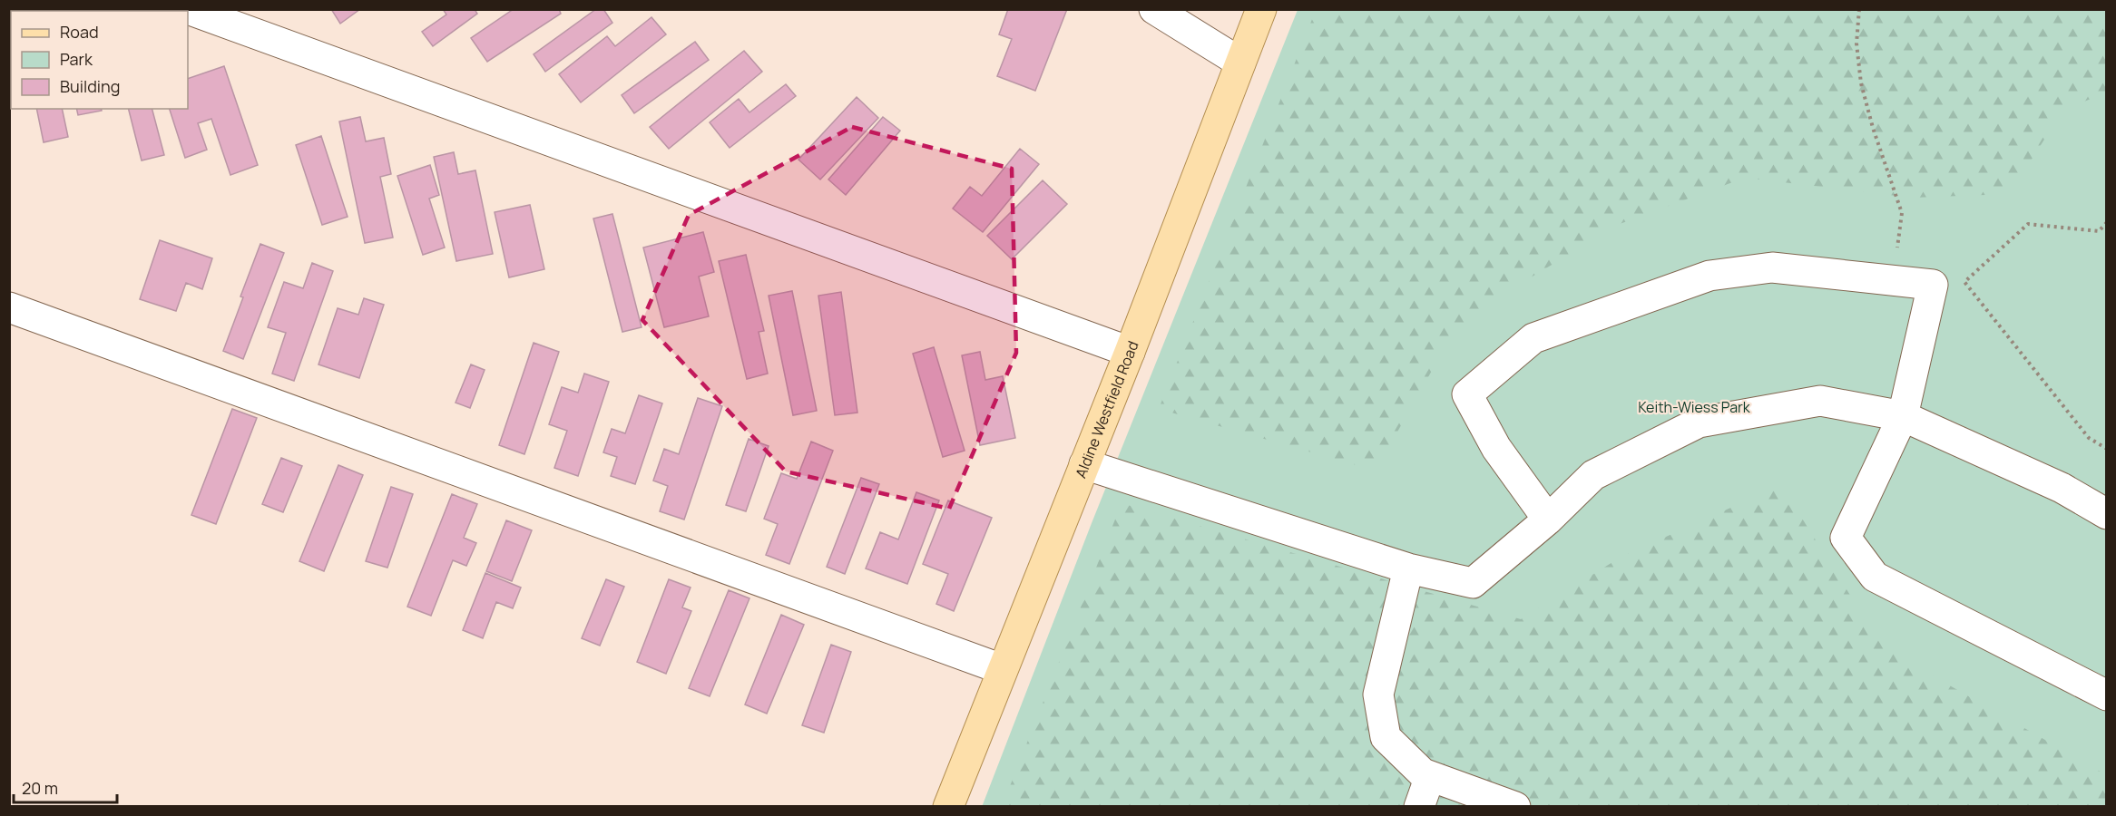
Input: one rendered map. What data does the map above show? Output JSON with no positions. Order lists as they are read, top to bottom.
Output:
{
  "streets": {
    "main road": ["Aldine Westfield Road"]
  },
  "parks": ["Keith-Wiess Park"],
  "legend": ["Road", "Park", "Building"],
  "scale_bar": "20 m"
}
